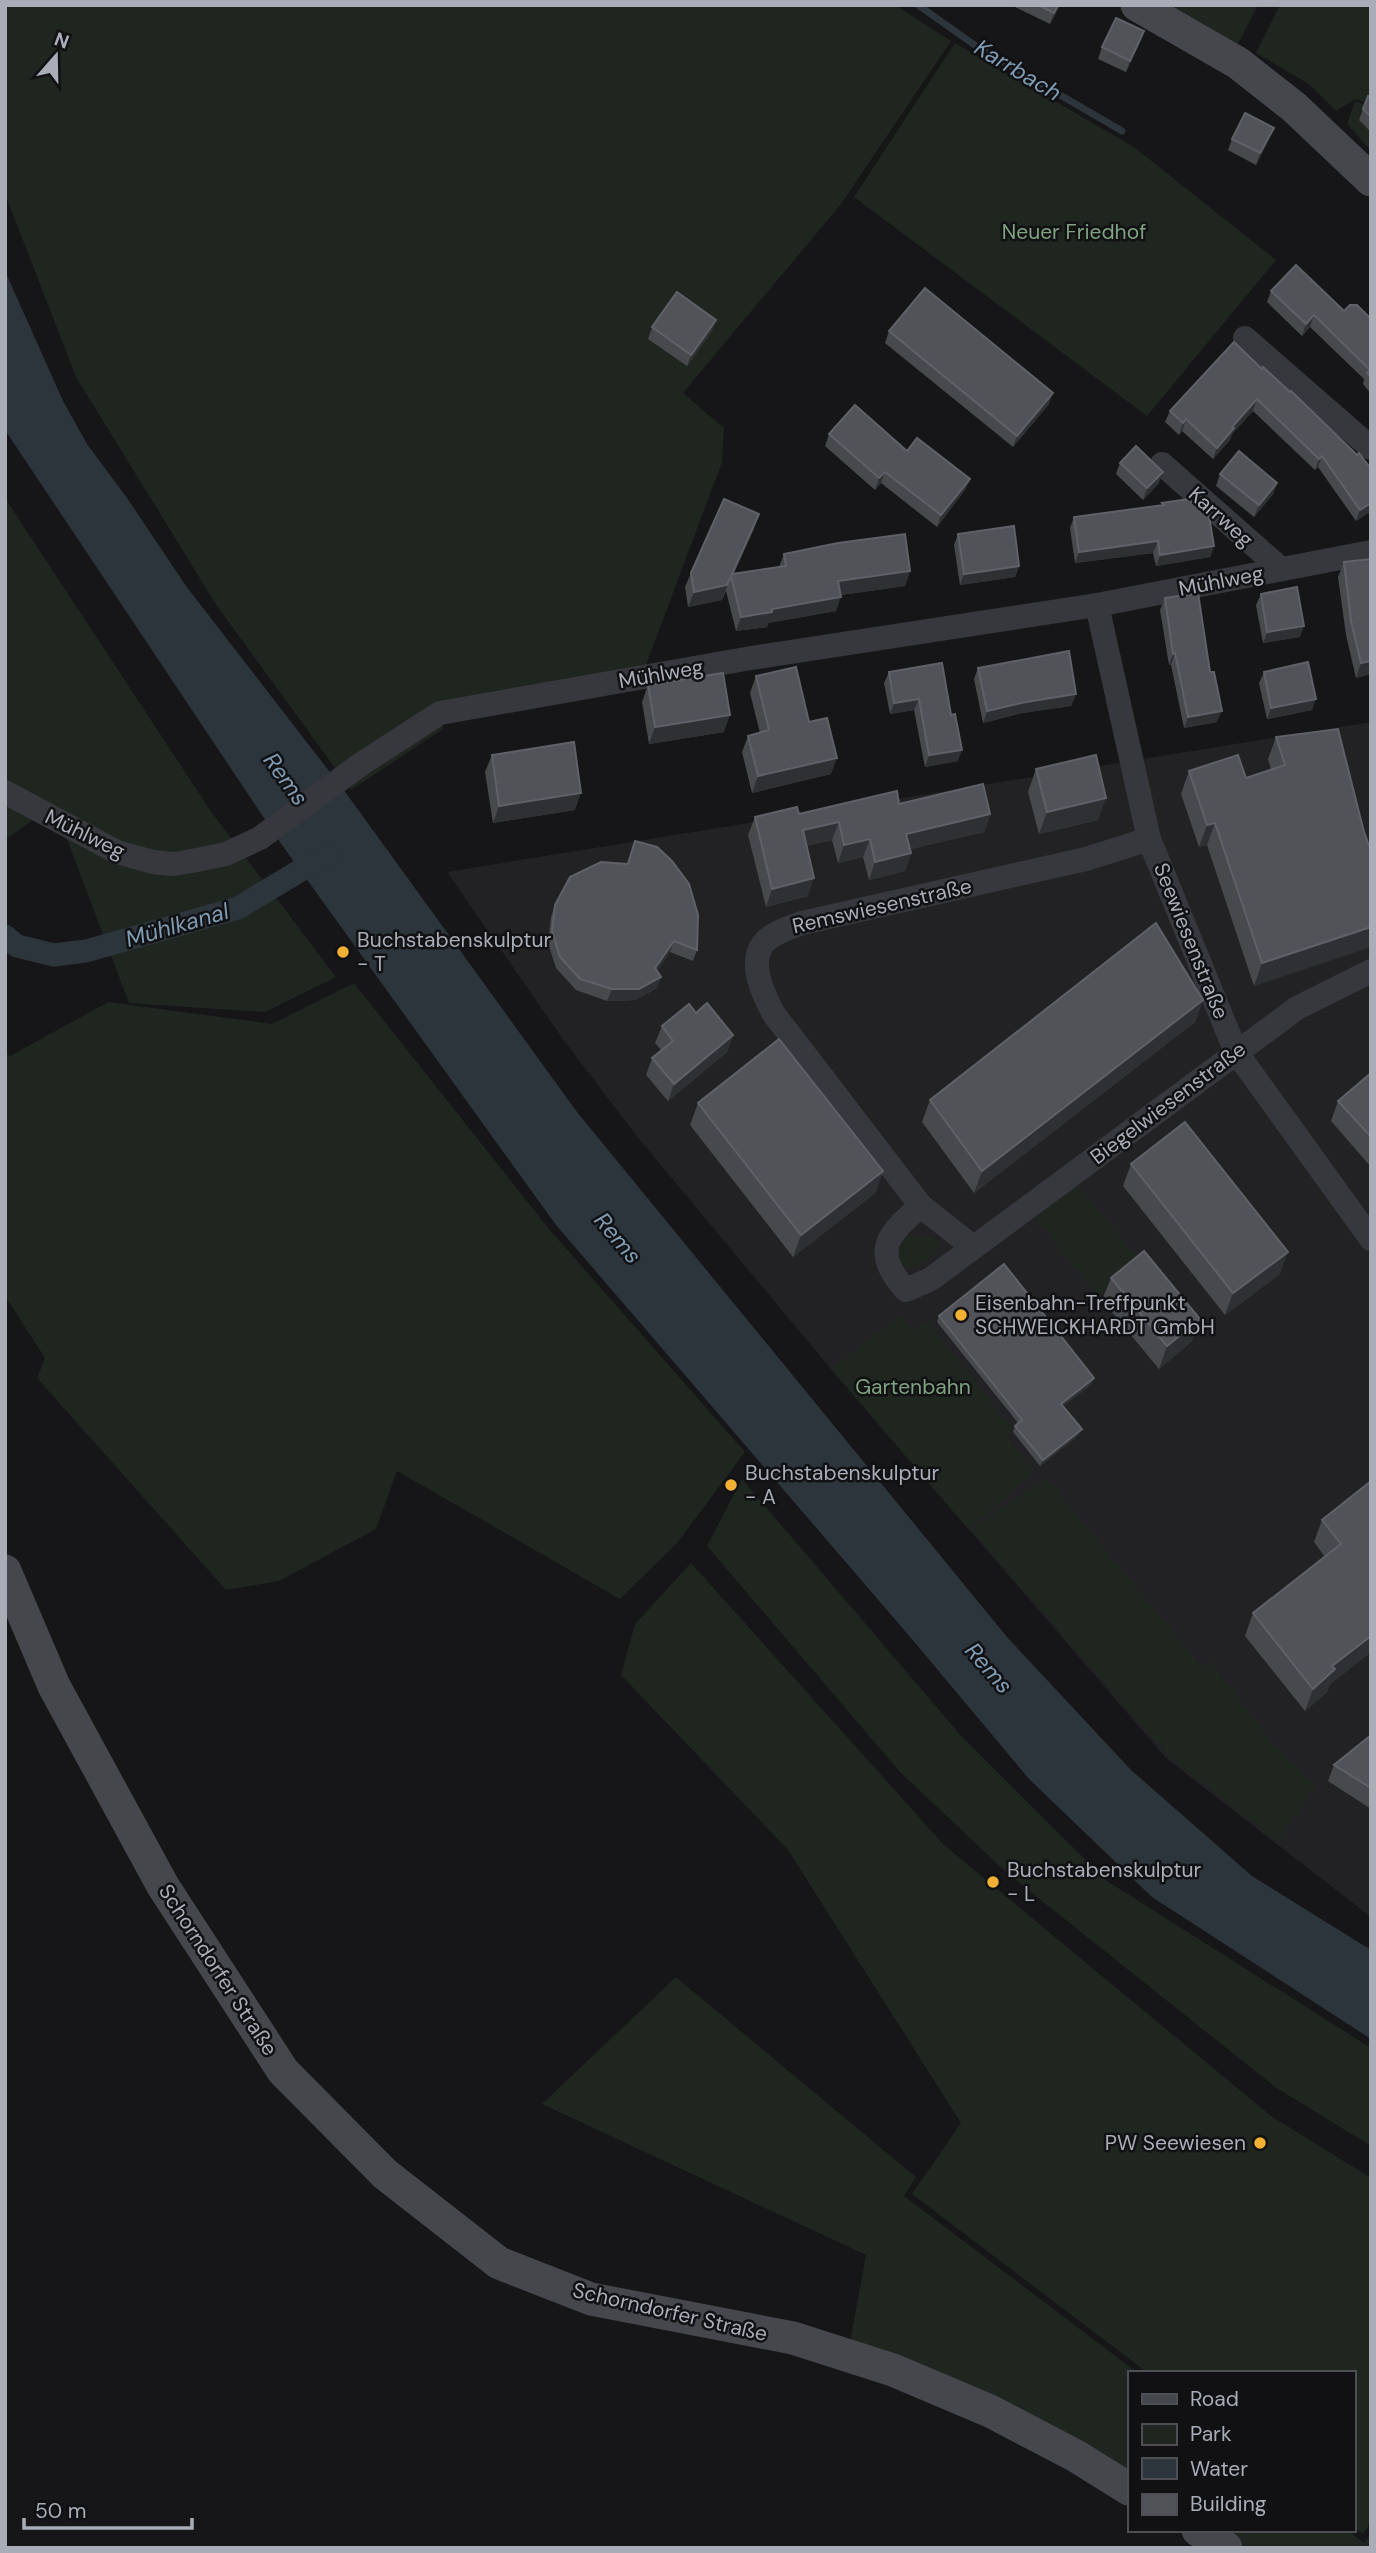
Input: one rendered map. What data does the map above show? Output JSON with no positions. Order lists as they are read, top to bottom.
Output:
{
  "streets": {
    "main road": ["Schorndorfer Straße"],
    "street": [
      "Karrweg",
      "Mühlweg",
      "Remswiesenstraße",
      "Seewiesenstraße",
      "Biegelwiesenstraße"
    ]
  },
  "crossings": [
    ["Karrweg", "Mühlweg"],
    ["Mühlweg", "Seewiesenstraße"],
    ["Remswiesenstraße", "Seewiesenstraße"],
    ["Remswiesenstraße", "Biegelwiesenstraße"],
    ["Seewiesenstraße", "Biegelwiesenstraße"]
  ],
  "water": ["Karrbach", "Rems", "Mühlkanal"],
  "parks": ["Neuer Friedhof", "Gartenbahn"],
  "places": [
    "Buchstabenskulptur - T",
    "Eisenbahn-Treffpunkt SCHWEICKHARDT GmbH",
    "Buchstabenskulptur - A",
    "Buchstabenskulptur - L",
    "PW Seewiesen"
  ],
  "legend": [
    "Road",
    "Park",
    "Water",
    "Building"
  ],
  "scale_bar": "50 m",
  "north": "top"
}
